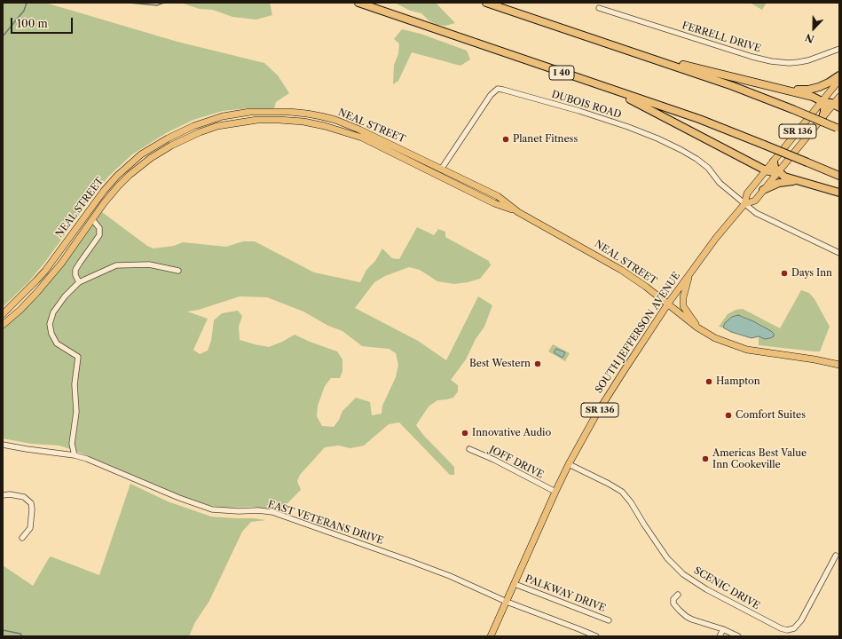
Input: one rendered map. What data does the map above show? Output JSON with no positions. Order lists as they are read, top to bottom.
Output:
{
  "streets": {
    "highway": ["I 40"],
    "main road": ["NEAL STREET", "SR 136", "SOUTH JEFFERSON AVENUE"],
    "street": [
      "FERRELL DRIVE",
      "DUBOIS ROAD",
      "JOFF DRIVE",
      "EAST VETERANS DRIVE",
      "SCENIC DRIVE",
      "PALKWAY DRIVE"
    ]
  },
  "crossings": [
    ["DUBOIS ROAD", "NEAL STREET"],
    ["DUBOIS ROAD", "SOUTH JEFFERSON AVENUE"],
    ["NEAL STREET", "SOUTH JEFFERSON AVENUE"],
    ["SOUTH JEFFERSON AVENUE", "JOFF DRIVE"],
    ["SOUTH JEFFERSON AVENUE", "EAST VETERANS DRIVE"],
    ["SOUTH JEFFERSON AVENUE", "SCENIC DRIVE"],
    ["SOUTH JEFFERSON AVENUE", "PALKWAY DRIVE"]
  ],
  "places": [
    "Planet Fitness",
    "Days Inn",
    "Best Western",
    "Hampton",
    "Comfort Suites",
    "Innovative Audio",
    "Americas Best Value Inn Cookeville"
  ],
  "scale_bar": "100 m",
  "north": "bottom"
}
